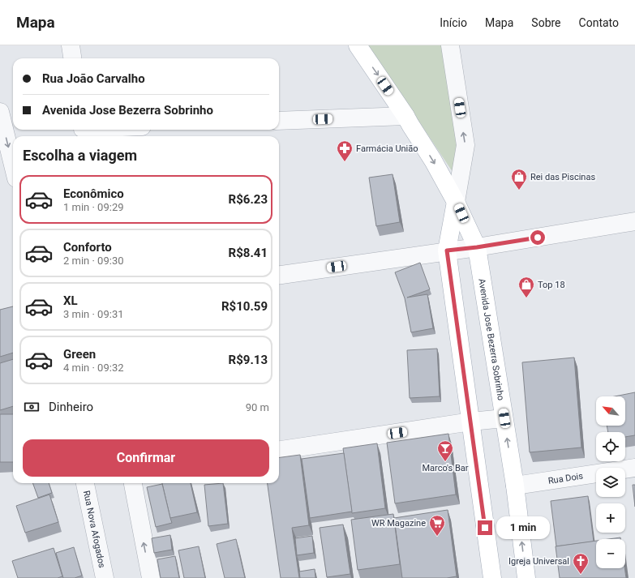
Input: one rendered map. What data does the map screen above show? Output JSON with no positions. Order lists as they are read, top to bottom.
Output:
{
  "streets": {
    "main road": ["Avenida Jose Bezerra Sobrinho"],
    "street": ["Rua Dois", "Rua Nova Afogados"]
  },
  "crossings": [
    ["Avenida Jose Bezerra Sobrinho", "Rua Dois"]
  ],
  "places": {
    "pharmacy": ["Farmácia União"],
    "shop": ["Rei das Piscinas", "Top 18"],
    "bar": ["Marco's Bar"],
    "supermarket": ["WR Magazine"],
    "church": ["Igreja Universal"]
  },
  "north": "top left",
  "page": {
    "header": "Mapa",
    "nav": [
      "Início",
      "Mapa",
      "Sobre",
      "Contato"
    ],
    "banner": ["Rua João Carvalho", "Avenida Jose Bezerra Sobrinho"],
    "heading": "Escolha a viagem",
    "list": [
      {
        "name": "Econômico",
        "note": "1 min · 09:29",
        "value": "R$6.23"
      },
      {
        "name": "Conforto",
        "note": "2 min · 09:30",
        "value": "R$8.41"
      },
      {
        "name": "XL",
        "note": "3 min · 09:31",
        "value": "R$10.59"
      },
      {
        "name": "Green",
        "note": "4 min · 09:32",
        "value": "R$9.13"
      }
    ],
    "pay": ["Dinheiro", "90 m"],
    "map_buttons": ["+", "−"],
    "buttons": "Confirmar",
    "bubble": "1 min"
  }
}
